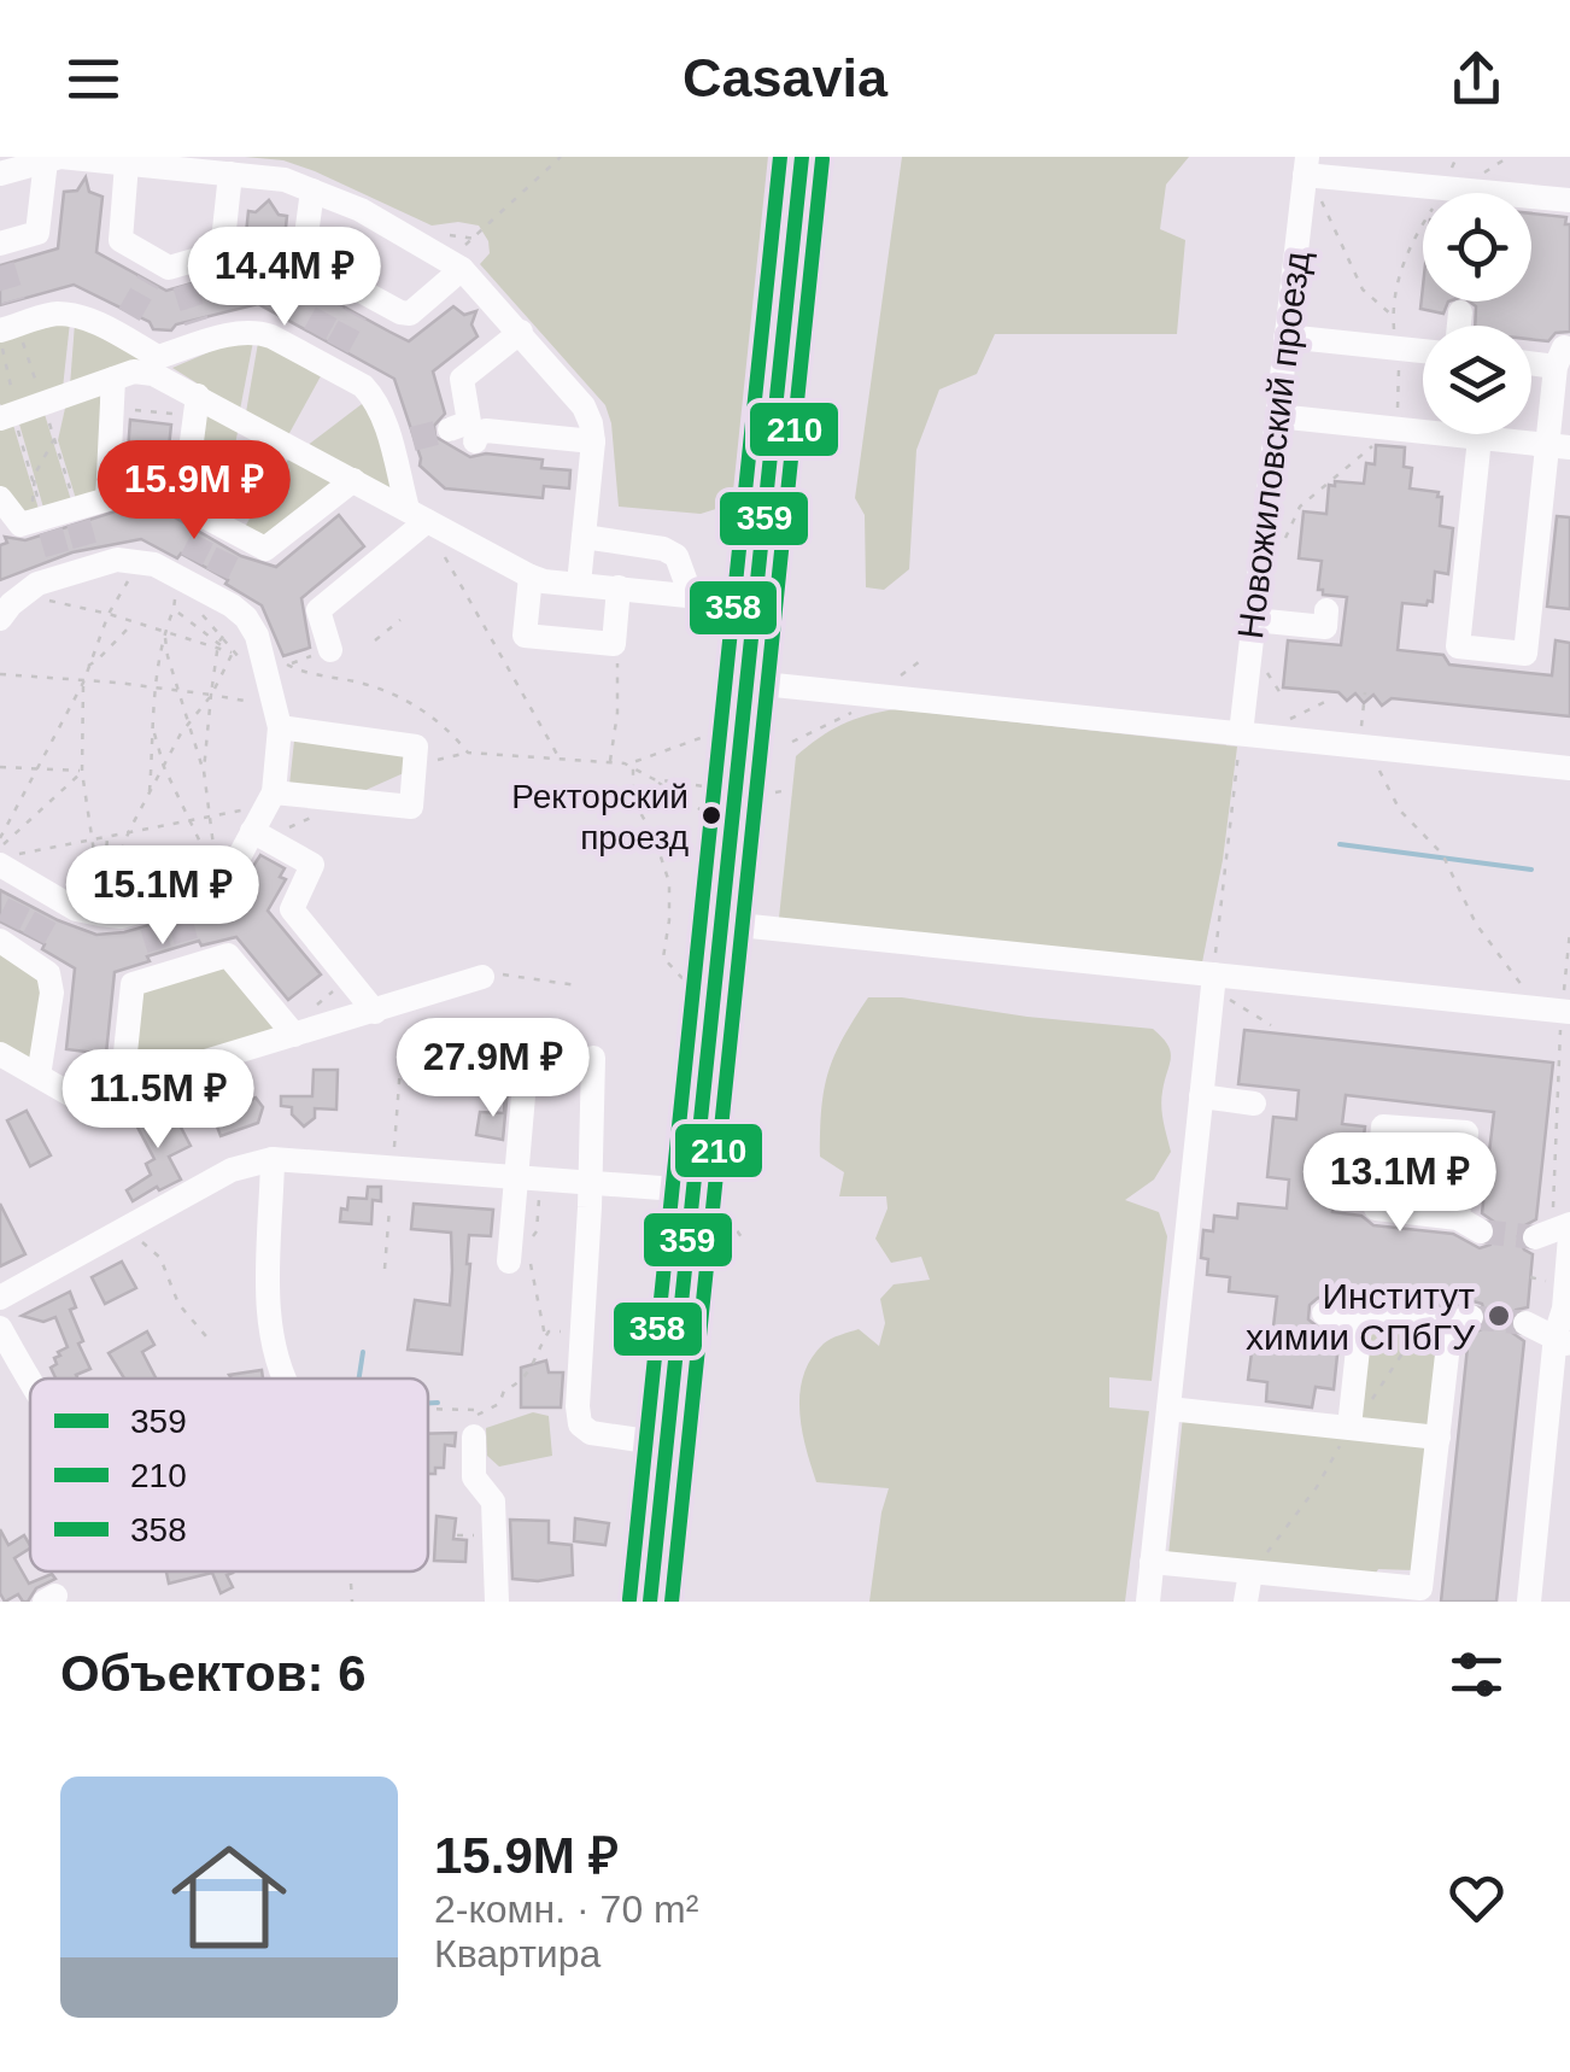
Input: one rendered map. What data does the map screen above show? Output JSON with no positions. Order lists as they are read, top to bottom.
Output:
{
  "streets": {
    "street": ["Новожиловский проезд"]
  },
  "places": ["Ректорский проезд", "Институт химии СПбГУ"],
  "lines": ["transit line 359", "transit line 358", "transit line 210"],
  "legend": ["359", "210", "358"],
  "page": {
    "header": "Casavia",
    "price": [
      "14.4M ₽",
      "15.9M ₽",
      "15.1M ₽",
      "27.9M ₽",
      "11.5M ₽",
      "13.1M ₽"
    ],
    "heading": "Объектов: 6",
    "list": [
      {
        "name": "15.9M ₽",
        "note": "2-комн. · 70 m² · Квартира"
      }
    ]
  }
}
